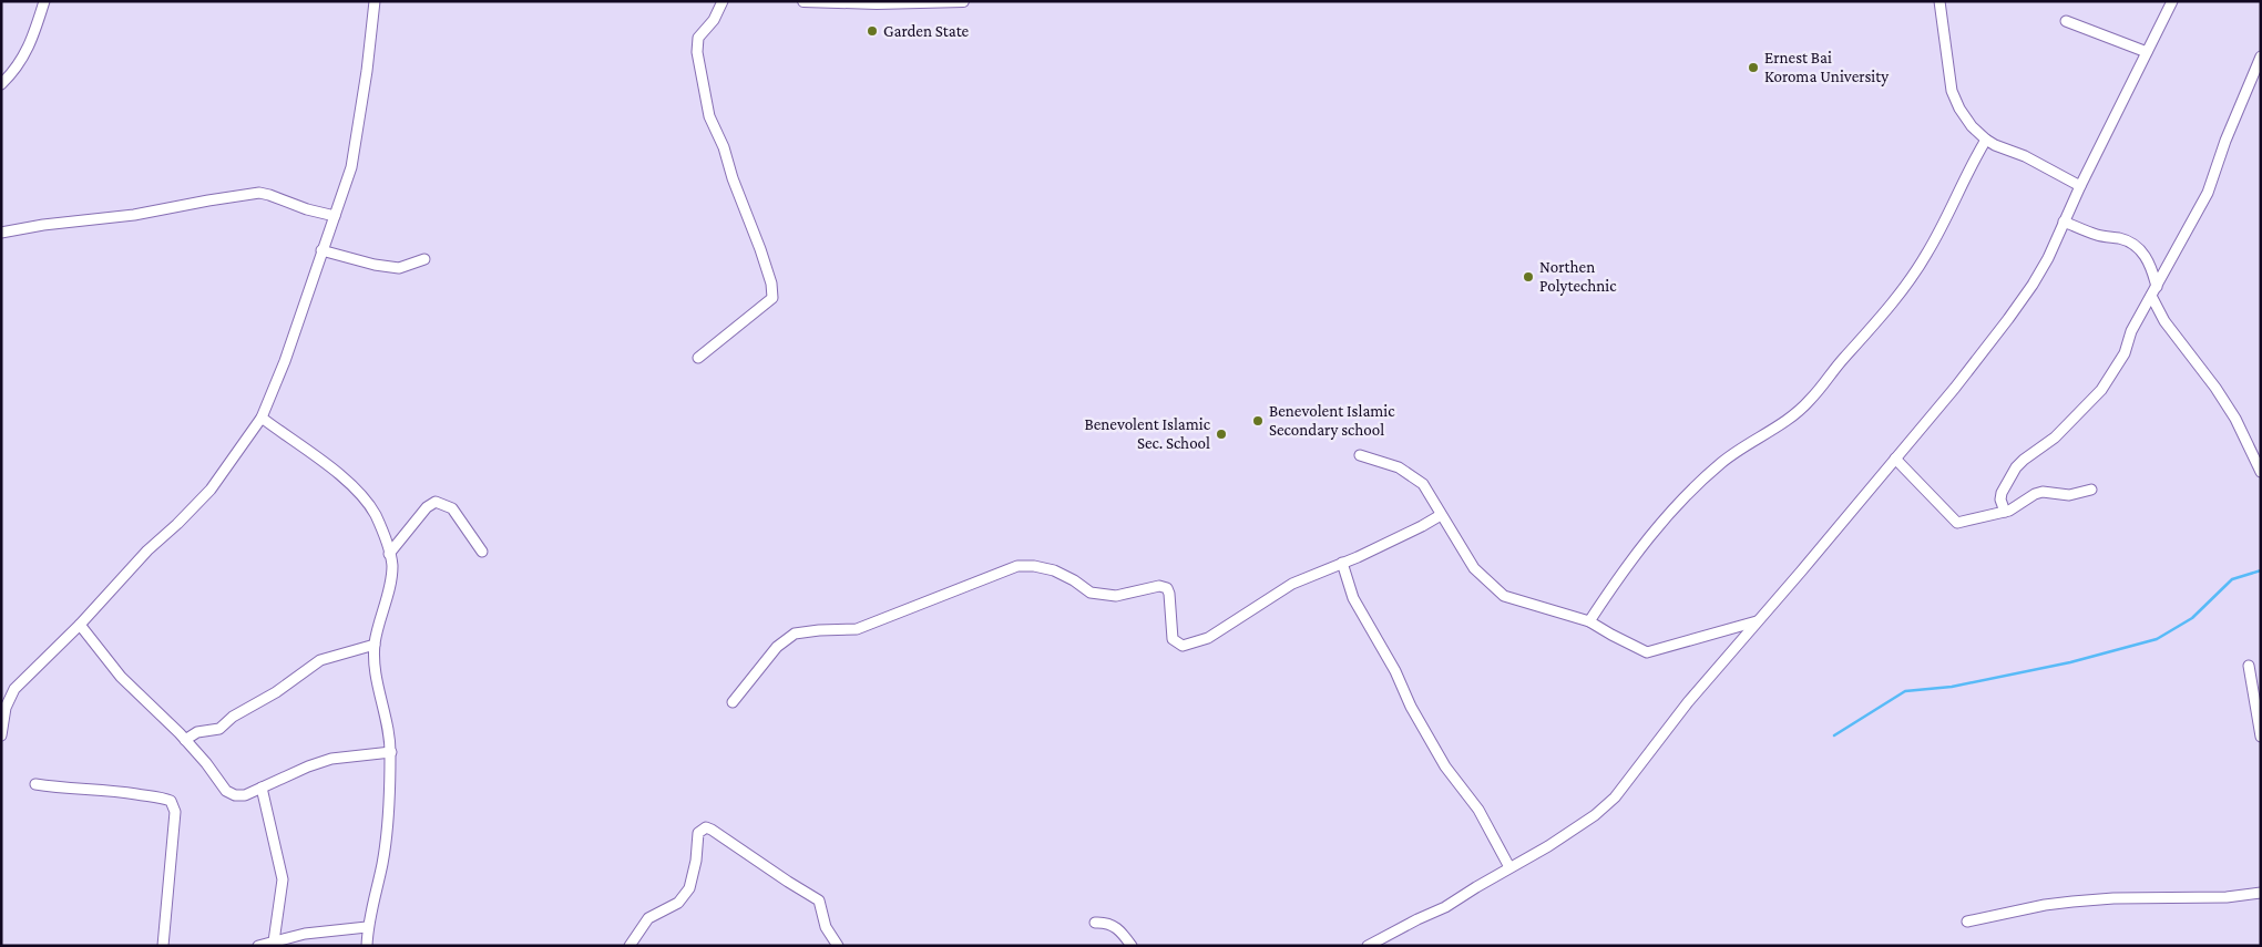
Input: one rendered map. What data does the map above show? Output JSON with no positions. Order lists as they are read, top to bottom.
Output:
{
  "places": [
    "Garden State",
    "Ernest Bai Koroma University",
    "Northen Polytechnic",
    "Benevolent Islamic Secondary school",
    "Benevolent Islamic Sec. School"
  ]
}
